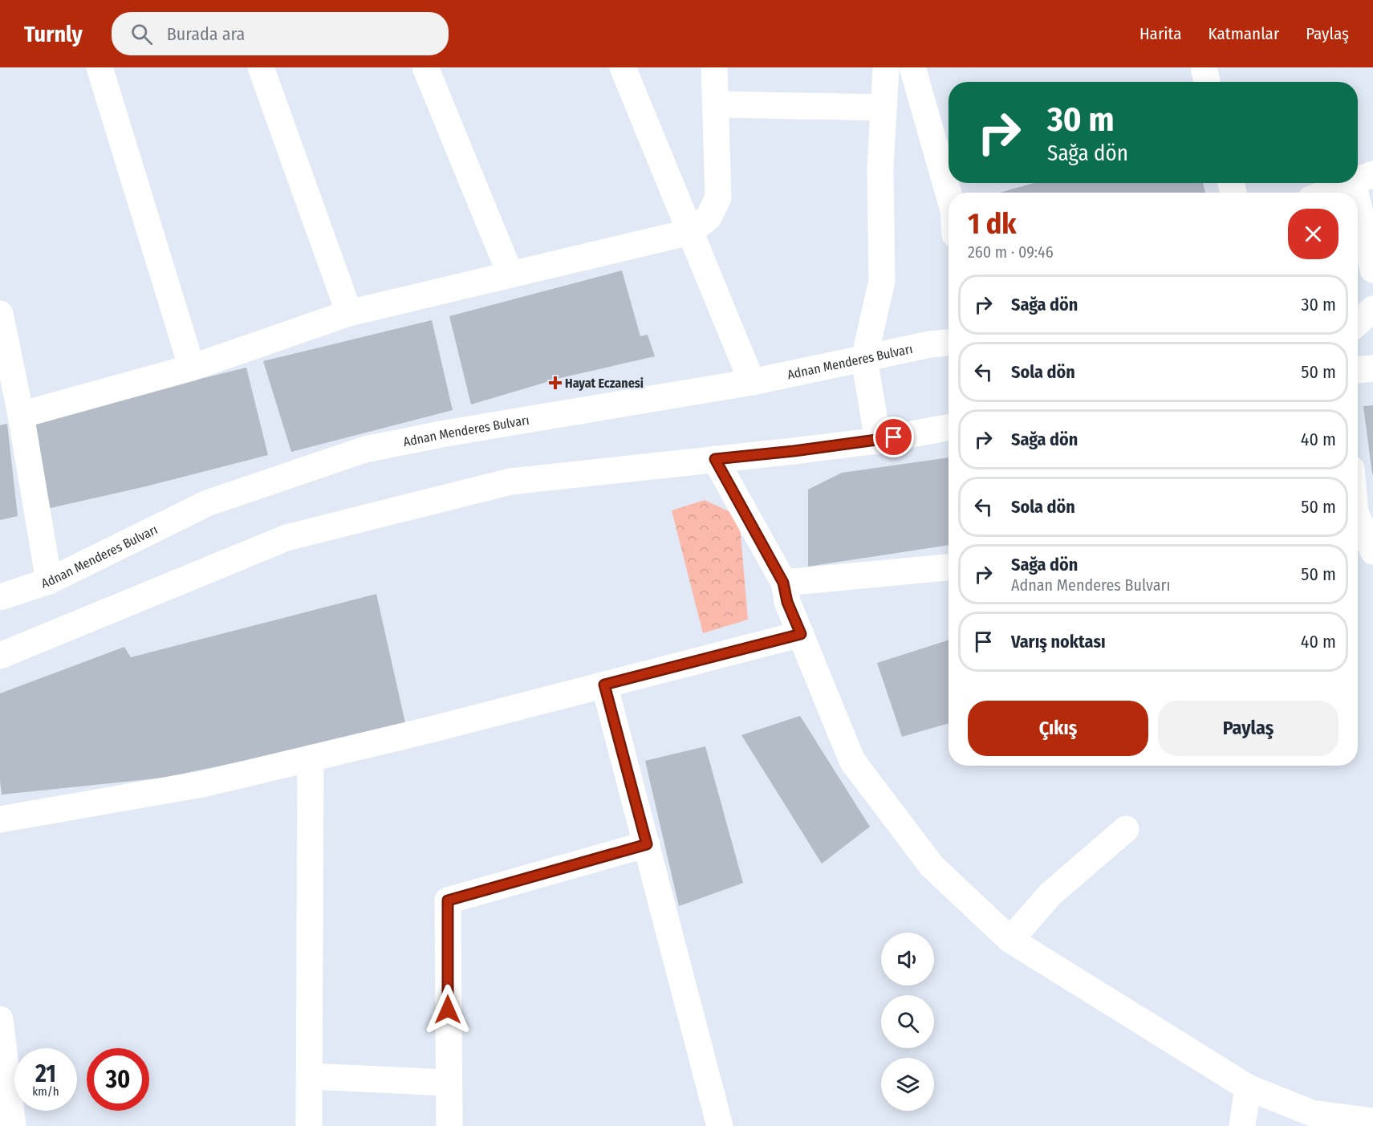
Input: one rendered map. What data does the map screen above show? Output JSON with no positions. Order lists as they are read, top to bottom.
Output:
{
  "streets": {
    "street": ["Adnan Menderes Bulvarı"]
  },
  "places": {
    "health": ["Hayat Eczanesi"]
  },
  "page": {
    "header": "Turnly",
    "search": "Burada ara",
    "nav": ["Harita", "Katmanlar", "Paylaş"],
    "turn": ["30 m", "Sağa dön"],
    "heading": ["1 dk", "260 m · 09:46"],
    "list": [
      {
        "name": "Sağa dön",
        "value": "30 m"
      },
      {
        "name": "Sola dön",
        "value": "50 m"
      },
      {
        "name": "Sağa dön",
        "value": "40 m"
      },
      {
        "name": "Sola dön",
        "value": "50 m"
      },
      {
        "name": "Sağa dön",
        "note": "Adnan Menderes Bulvarı",
        "value": "50 m"
      },
      {
        "name": "Varış noktası",
        "value": "40 m"
      }
    ],
    "buttons": ["Çıkış", "Paylaş"],
    "speed": "21 km/h",
    "limit": "30"
  }
}
